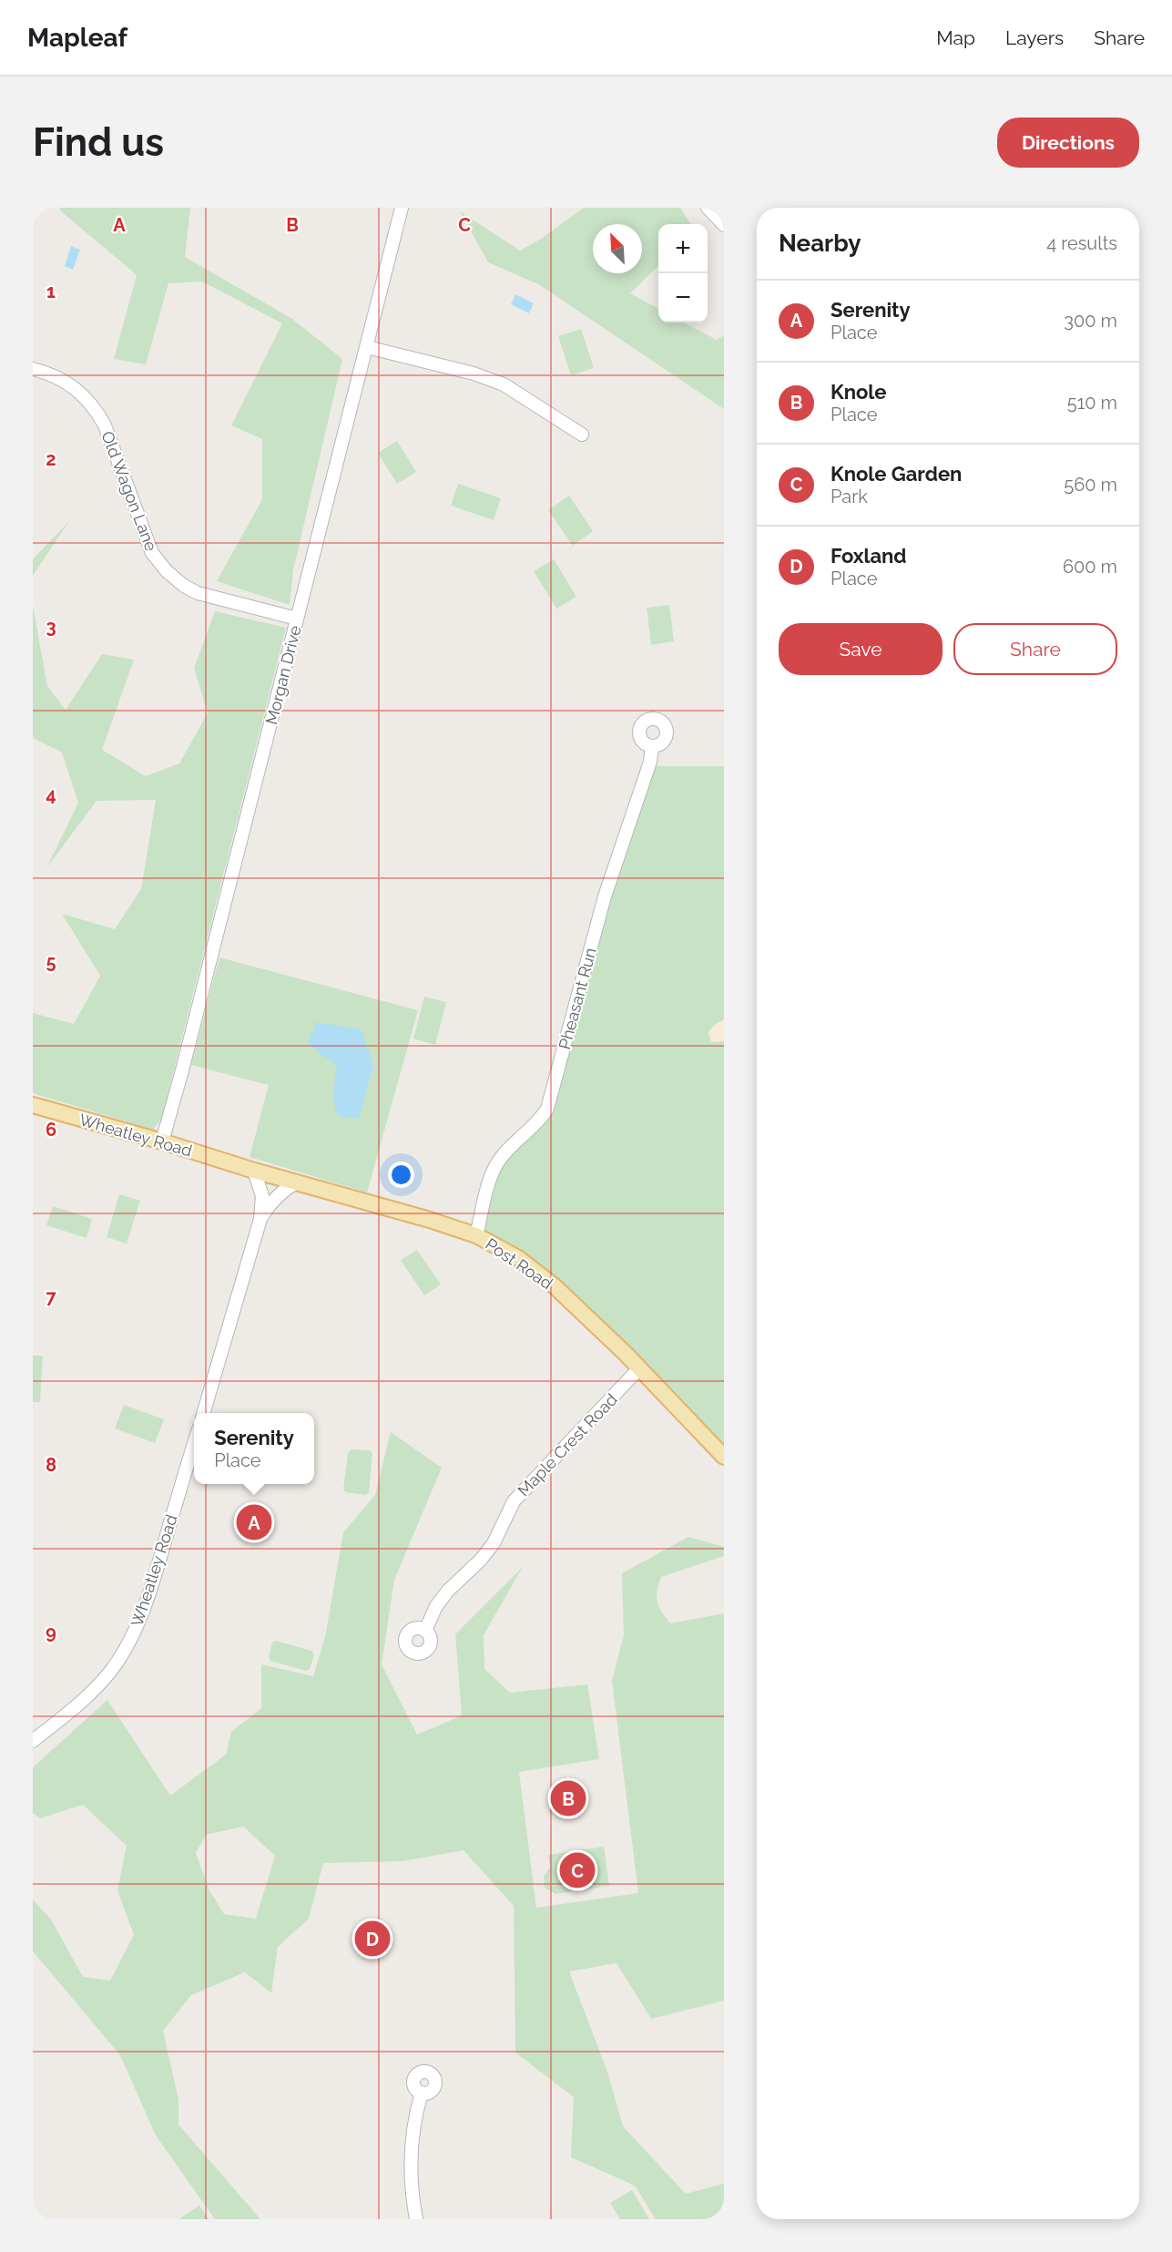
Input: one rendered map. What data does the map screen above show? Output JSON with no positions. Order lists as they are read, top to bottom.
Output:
{
  "streets": {
    "main road": ["Wheatley Road", "Post Road"],
    "street": [
      "Old Wagon Lane",
      "Morgan Drive",
      "Pheasant Run",
      "Maple Crest Road"
    ]
  },
  "crossings": [
    ["Old Wagon Lane", "Morgan Drive"],
    ["Morgan Drive", "Wheatley Road"],
    ["Pheasant Run", "Post Road"],
    ["Wheatley Road", "Post Road"],
    ["Post Road", "Maple Crest Road"]
  ],
  "north": "top left",
  "page": {
    "header": "Mapleaf",
    "nav": ["Map", "Layers", "Share"],
    "buttons": [
      "Directions",
      ["Save", "Share"]
    ],
    "title": "Find us",
    "heading": ["Nearby", "4 results"],
    "map_buttons": ["+", "−"],
    "list": [
      {
        "mark": "A",
        "name": "Serenity",
        "note": "Place",
        "value": "300 m"
      },
      {
        "mark": "B",
        "name": "Knole",
        "note": "Place",
        "value": "510 m"
      },
      {
        "mark": "C",
        "name": "Knole Garden",
        "note": "Park",
        "value": "560 m"
      },
      {
        "mark": "D",
        "name": "Foxland",
        "note": "Place",
        "value": "600 m"
      }
    ],
    "popup": ["Serenity", "Place"],
    "pins": [
      "A",
      "B",
      "C",
      "D"
    ]
  },
  "grid": {
    "columns": ["A", "B", "C"],
    "rows": [
      "1",
      "2",
      "3",
      "4",
      "5",
      "6",
      "7",
      "8",
      "9"
    ]
  }
}
